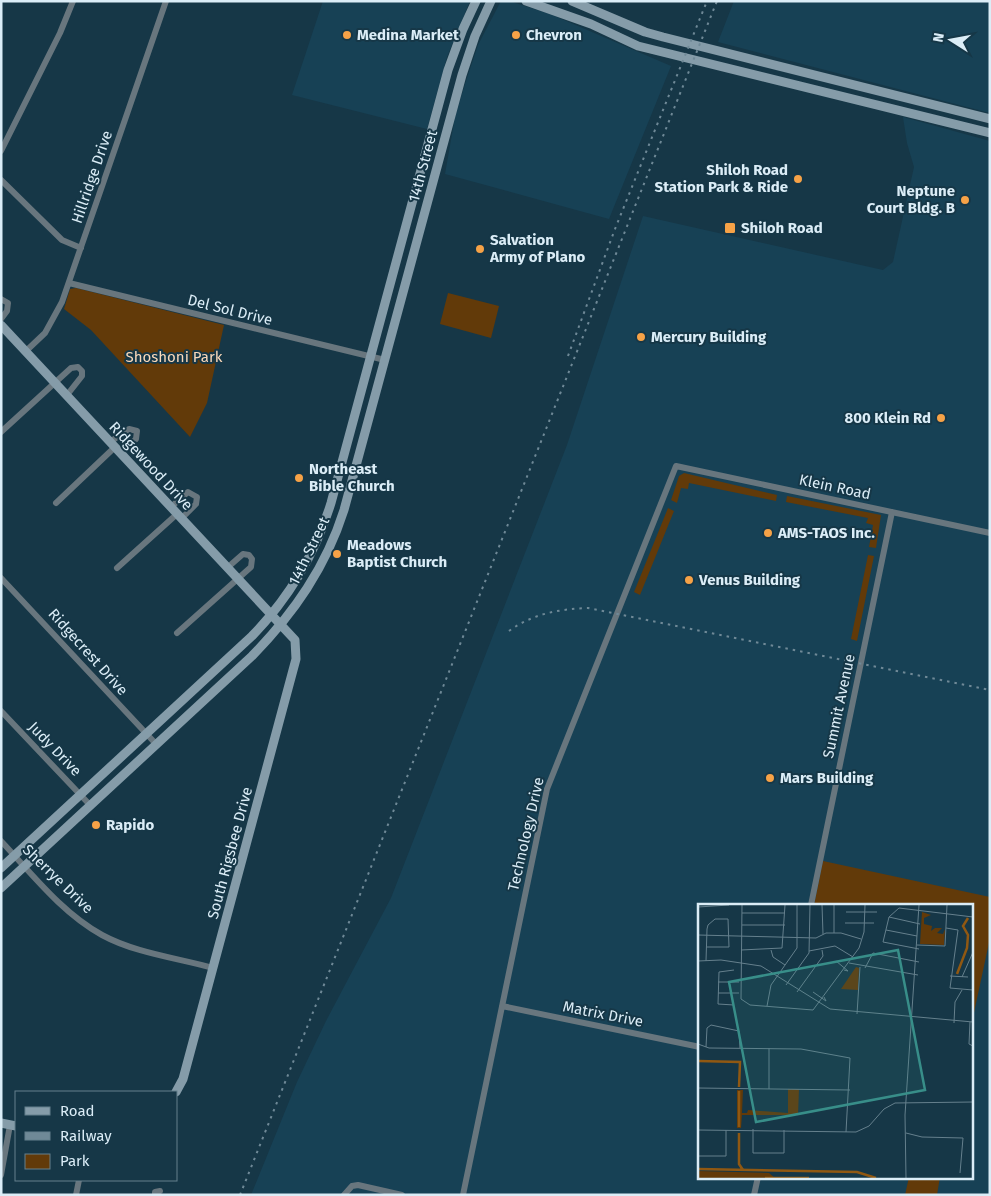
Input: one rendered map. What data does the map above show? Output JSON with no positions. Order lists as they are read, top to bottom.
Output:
{
  "streets": {
    "main road": ["14th Street", "Ridgewood Drive", "South Rigsbee Drive"],
    "street": [
      "Hillridge Drive",
      "Del Sol Drive",
      "Klein Road",
      "Ridgecrest Drive",
      "Summit Avenue",
      "Judy Drive",
      "Technology Drive",
      "Sherrye Drive",
      "Matrix Drive"
    ]
  },
  "crossings": [
    ["14th Street", "Del Sol Drive"],
    ["14th Street", "Ridgewood Drive"],
    ["14th Street", "Ridgecrest Drive"],
    ["14th Street", "Judy Drive"],
    ["14th Street", "South Rigsbee Drive"],
    ["14th Street", "Sherrye Drive"],
    ["Hillridge Drive", "Del Sol Drive"],
    ["Hillridge Drive", "Ridgewood Drive"],
    ["Ridgewood Drive", "South Rigsbee Drive"],
    ["Klein Road", "Summit Avenue"],
    ["Klein Road", "Technology Drive"],
    ["Technology Drive", "Matrix Drive"],
    ["South Rigsbee Drive", "Sherrye Drive"]
  ],
  "parks": ["Shoshoni Park"],
  "places": {
    "other": [
      "Medina Market",
      "Chevron",
      "Shiloh Road Station Park & Ride",
      "Neptune Court Bldg. B",
      "Salvation Army of Plano",
      "Mercury Building",
      "800 Klein Rd",
      "Northeast Bible Church",
      "AMS-TAOS Inc.",
      "Meadows Baptist Church",
      "Venus Building",
      "Mars Building",
      "Rapido"
    ],
    "transit": ["Shiloh Road"]
  },
  "legend": ["Road", "Railway", "Park"],
  "north": "left"
}
